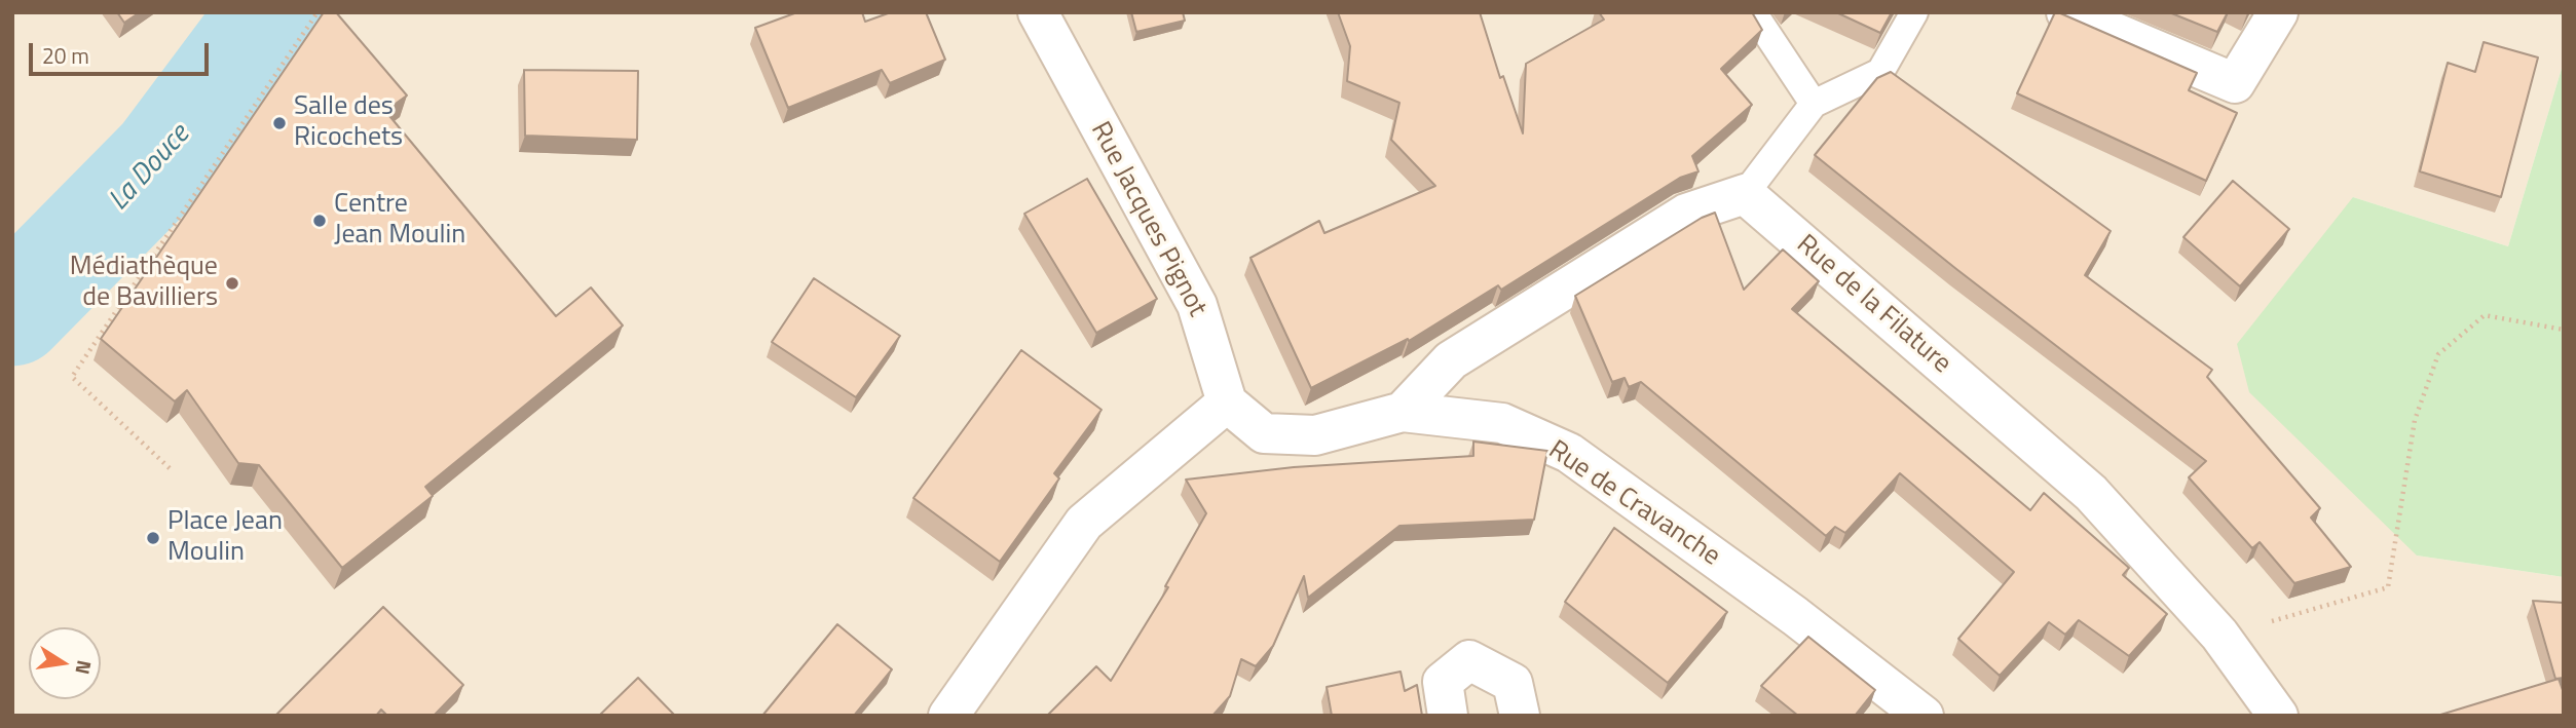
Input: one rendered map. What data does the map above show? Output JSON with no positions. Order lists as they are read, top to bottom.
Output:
{
  "streets": {
    "street": ["Rue Jacques Pignot", "Rue de la Filature", "Rue de Cravanche"]
  },
  "crossings": [
    ["Rue Jacques Pignot", "Rue de Cravanche"]
  ],
  "water": ["La Douce"],
  "places": [
    "Salle des Ricochets",
    "Centre Jean Moulin",
    "Médiathèque de Bavilliers",
    "Place Jean Moulin"
  ],
  "scale_bar": "20 m",
  "north": "right"
}
